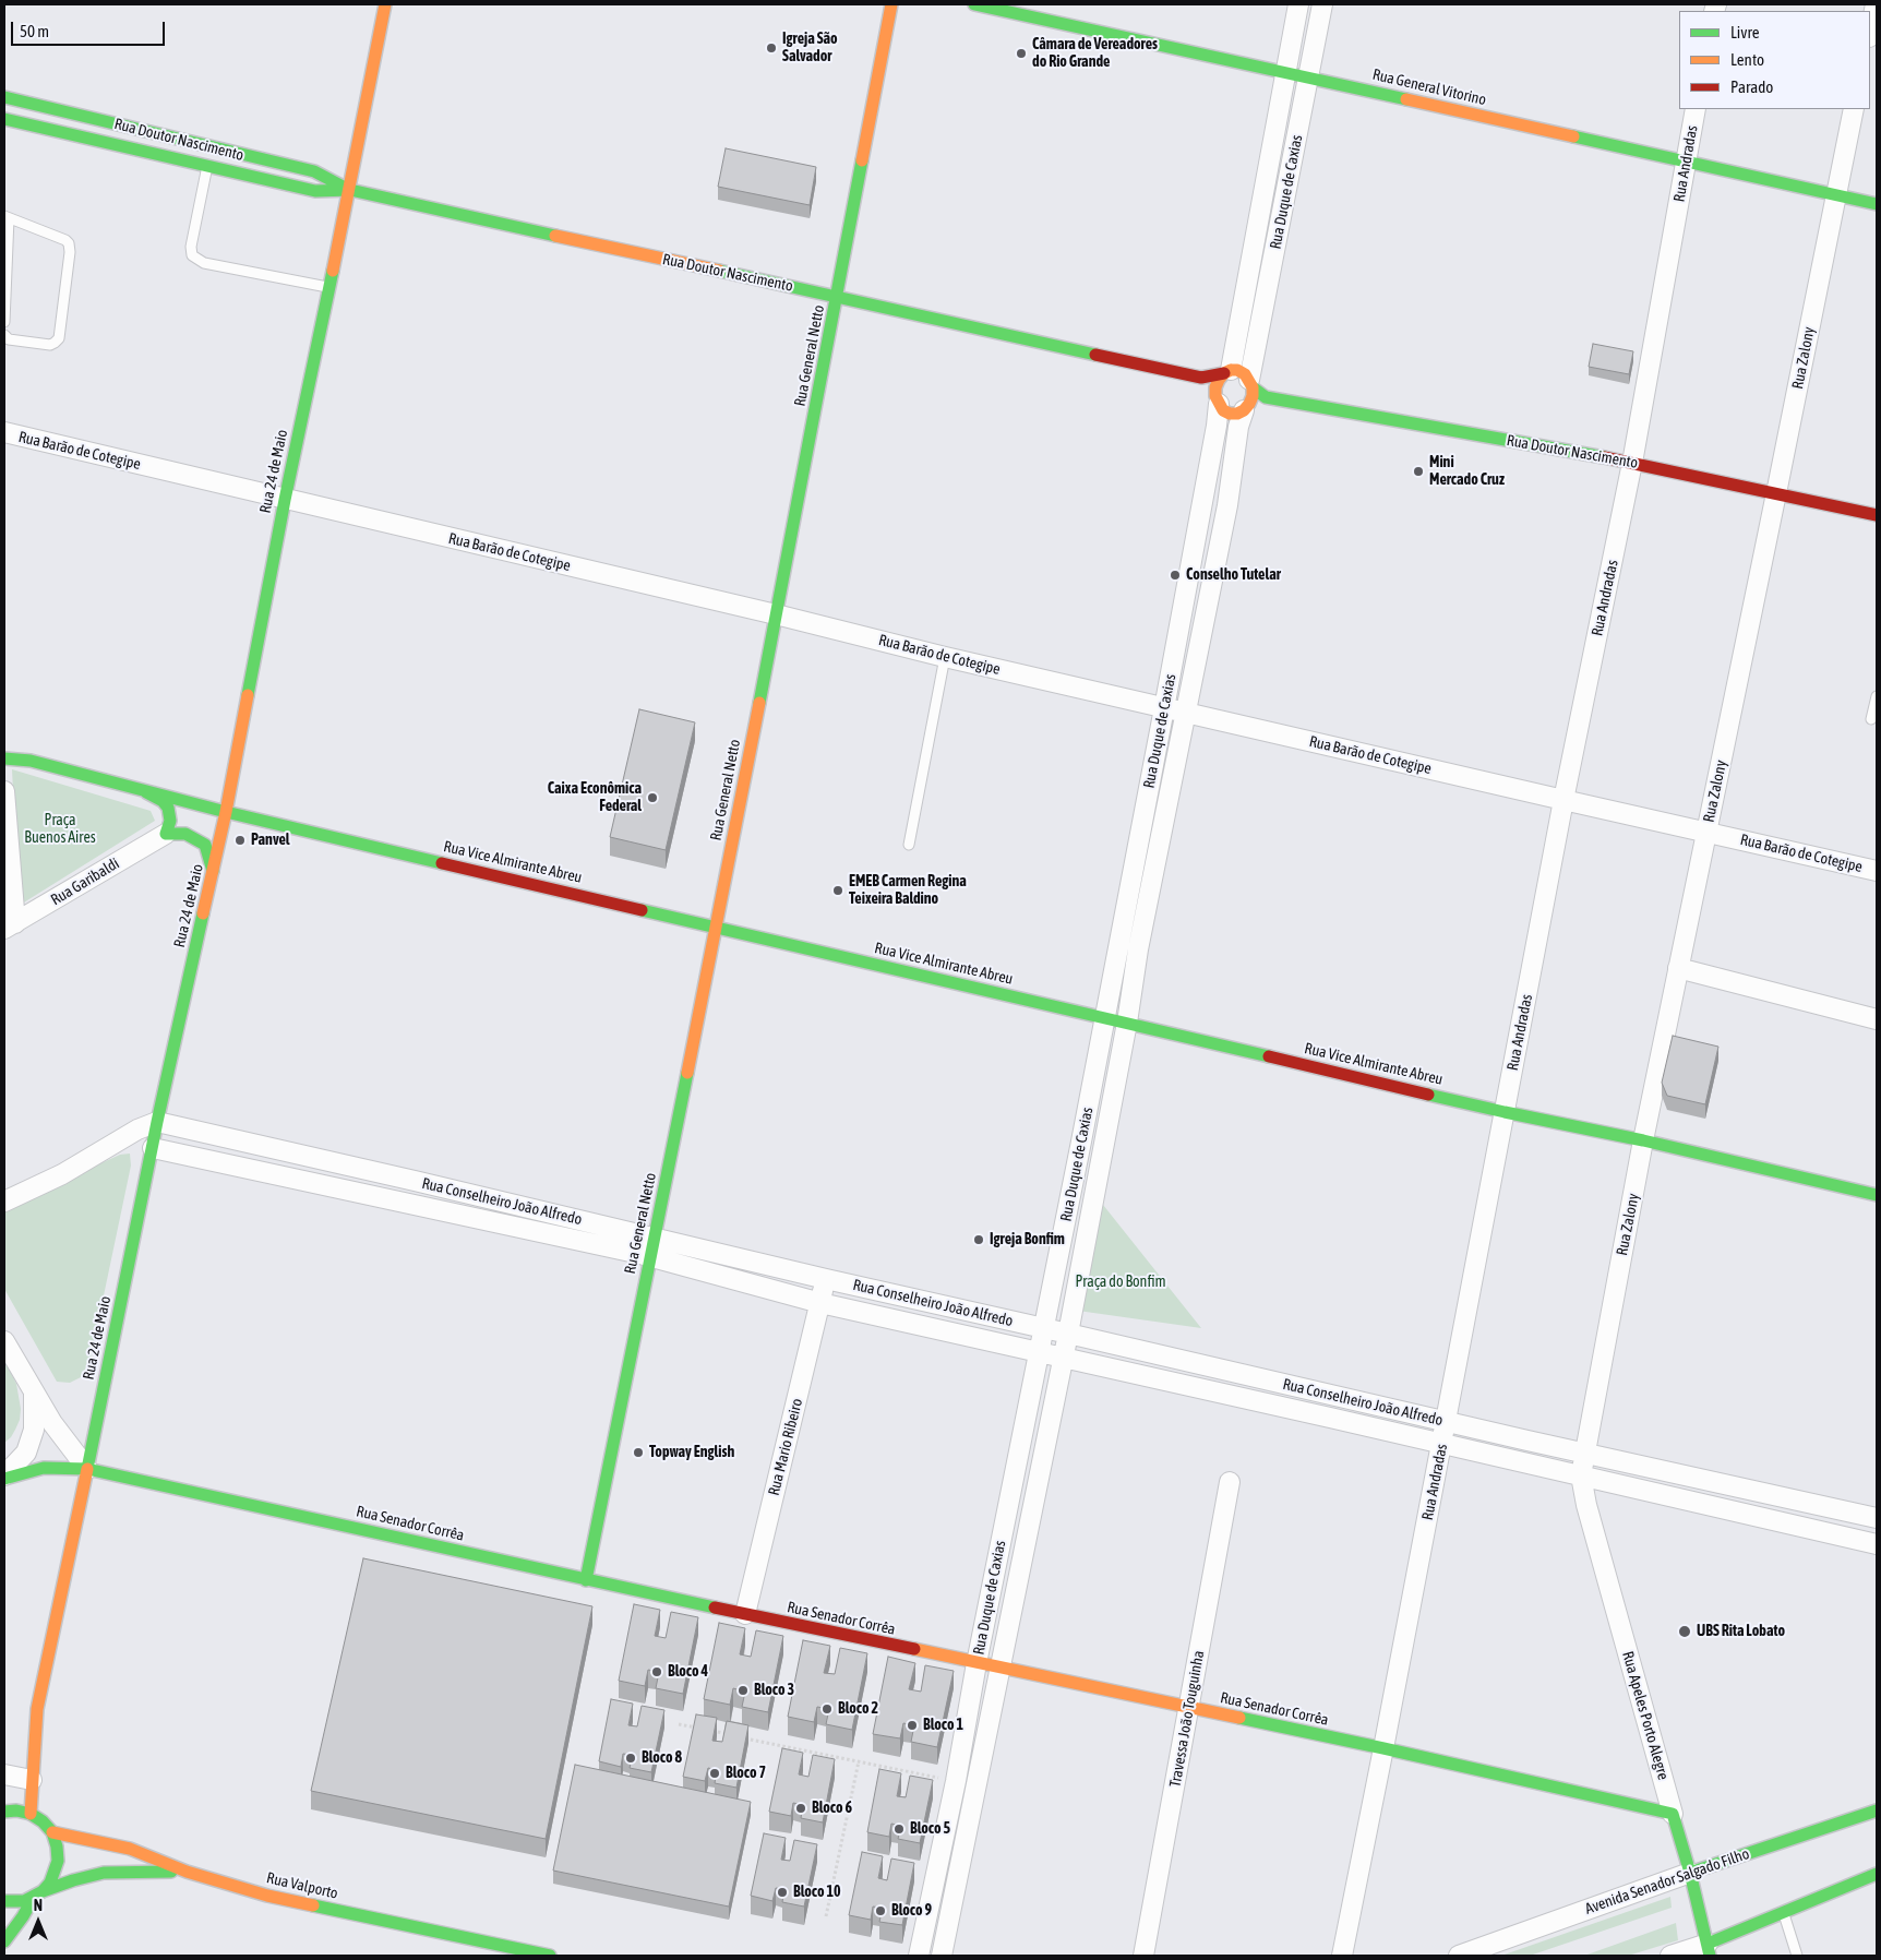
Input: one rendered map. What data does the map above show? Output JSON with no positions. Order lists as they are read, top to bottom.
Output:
{
  "streets": {
    "main road": [
      "Rua General Vitorino",
      "Rua Doutor Nascimento",
      "Rua General Netto",
      "Rua 24 de Maio",
      "Rua Vice Almirante Abreu",
      "Rua Senador Corrêa",
      "Rua Apeles Porto Alegre",
      "Avenida Senador Salgado Filho",
      "Rua Valporto"
    ],
    "street": [
      "Rua Andradas",
      "Rua Duque de Caxias",
      "Rua Zalony",
      "Rua Barão de Cotegipe",
      "Rua Garibaldi",
      "Rua Conselheiro João Alfredo",
      "Rua Mario Ribeiro",
      "Travessa João Touguinha"
    ]
  },
  "crossings": [
    ["Rua General Vitorino", "Rua Andradas"],
    ["Rua General Vitorino", "Rua Duque de Caxias"],
    ["Rua General Vitorino", "Rua Zalony"],
    ["Rua Doutor Nascimento", "Rua Andradas"],
    ["Rua Doutor Nascimento", "Rua Duque de Caxias"],
    ["Rua Doutor Nascimento", "Rua General Netto"],
    ["Rua Doutor Nascimento", "Rua Zalony"],
    ["Rua Doutor Nascimento", "Rua 24 de Maio"],
    ["Rua Andradas", "Rua Barão de Cotegipe"],
    ["Rua Andradas", "Rua Vice Almirante Abreu"],
    ["Rua Andradas", "Rua Conselheiro João Alfredo"],
    ["Rua Andradas", "Rua Senador Corrêa"],
    ["Rua Duque de Caxias", "Rua Barão de Cotegipe"],
    ["Rua Duque de Caxias", "Rua Vice Almirante Abreu"],
    ["Rua Duque de Caxias", "Rua Conselheiro João Alfredo"],
    ["Rua Duque de Caxias", "Rua Senador Corrêa"],
    ["Rua General Netto", "Rua Barão de Cotegipe"],
    ["Rua General Netto", "Rua Vice Almirante Abreu"],
    ["Rua General Netto", "Rua Conselheiro João Alfredo"],
    ["Rua General Netto", "Rua Senador Corrêa"],
    ["Rua Zalony", "Rua Barão de Cotegipe"],
    ["Rua Zalony", "Rua Vice Almirante Abreu"],
    ["Rua Zalony", "Rua Conselheiro João Alfredo"],
    ["Rua Zalony", "Rua Apeles Porto Alegre"],
    ["Rua Barão de Cotegipe", "Rua 24 de Maio"],
    ["Rua 24 de Maio", "Rua Vice Almirante Abreu"],
    ["Rua 24 de Maio", "Rua Conselheiro João Alfredo"],
    ["Rua 24 de Maio", "Rua Senador Corrêa"],
    ["Rua Conselheiro João Alfredo", "Rua Mario Ribeiro"],
    ["Rua Conselheiro João Alfredo", "Rua Apeles Porto Alegre"],
    ["Rua Mario Ribeiro", "Rua Senador Corrêa"],
    ["Rua Senador Corrêa", "Rua Apeles Porto Alegre"],
    ["Rua Senador Corrêa", "Travessa João Touguinha"],
    ["Rua Apeles Porto Alegre", "Avenida Senador Salgado Filho"]
  ],
  "parks": ["Praça Buenos Aires", "Praça do Bonfim"],
  "places": [
    "Igreja São Salvador",
    "Câmara de Vereadores do Rio Grande",
    "Mini Mercado Cruz",
    "Conselho Tutelar",
    "Caixa Econômica Federal",
    "Panvel",
    "EMEB Carmen Regina Teixeira Baldino",
    "Igreja Bonfim",
    "Topway English",
    "UBS Rita Lobato",
    "Bloco 4",
    "Bloco 3",
    "Bloco 2",
    "Bloco 1",
    "Bloco 8",
    "Bloco 7",
    "Bloco 6",
    "Bloco 5",
    "Bloco 10",
    "Bloco 9"
  ],
  "legend": ["Livre", "Lento", "Parado"],
  "scale_bar": "50 m",
  "north": "top"
}
